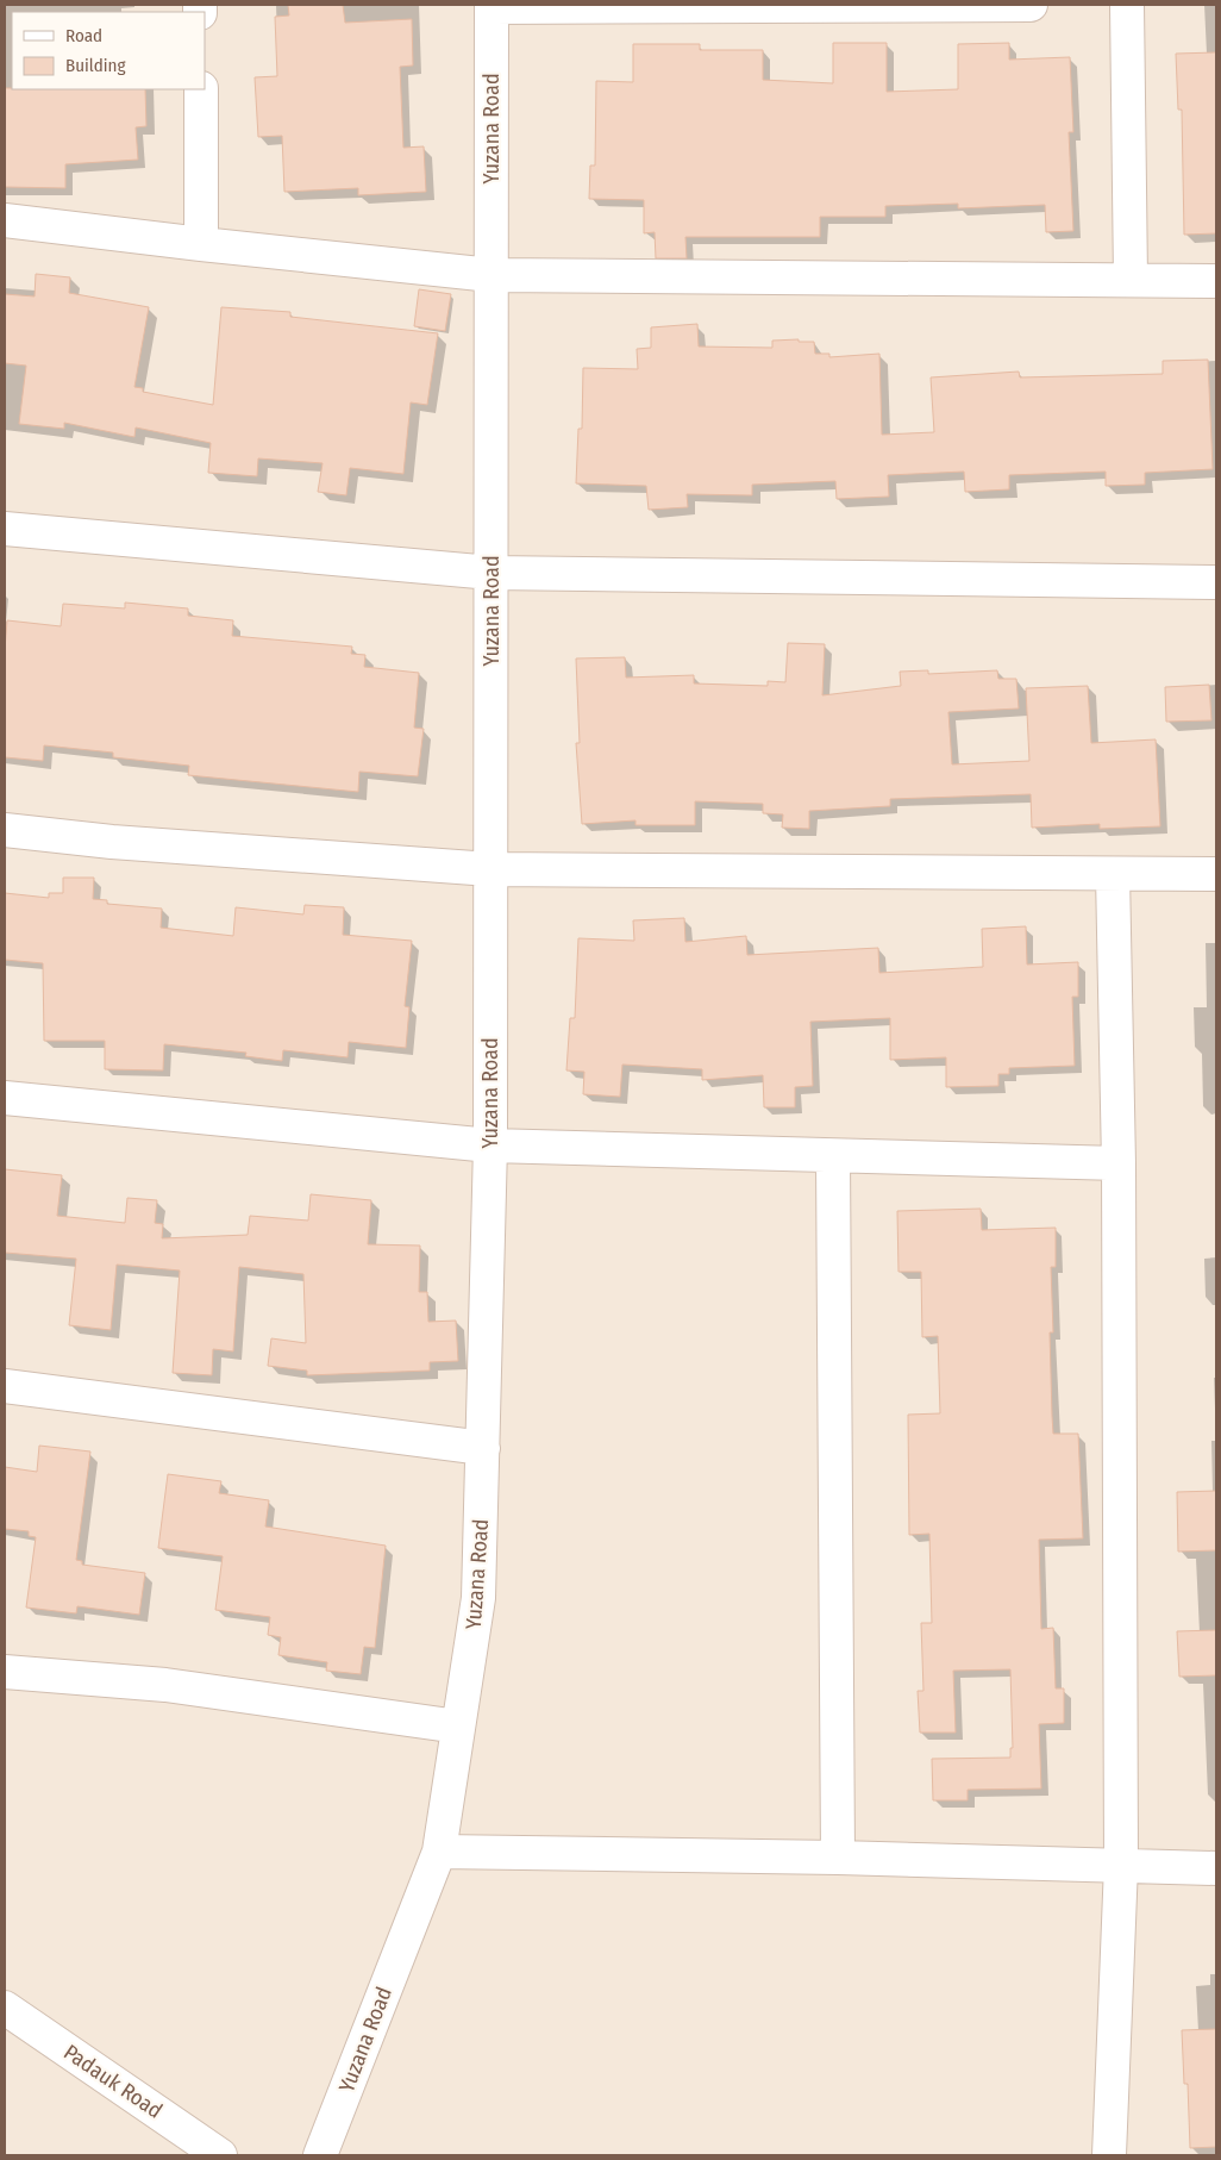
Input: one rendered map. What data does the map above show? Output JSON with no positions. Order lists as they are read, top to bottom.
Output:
{
  "streets": {
    "street": ["Yuzana Road", "Padauk Road"]
  },
  "legend": ["Road", "Building"]
}
